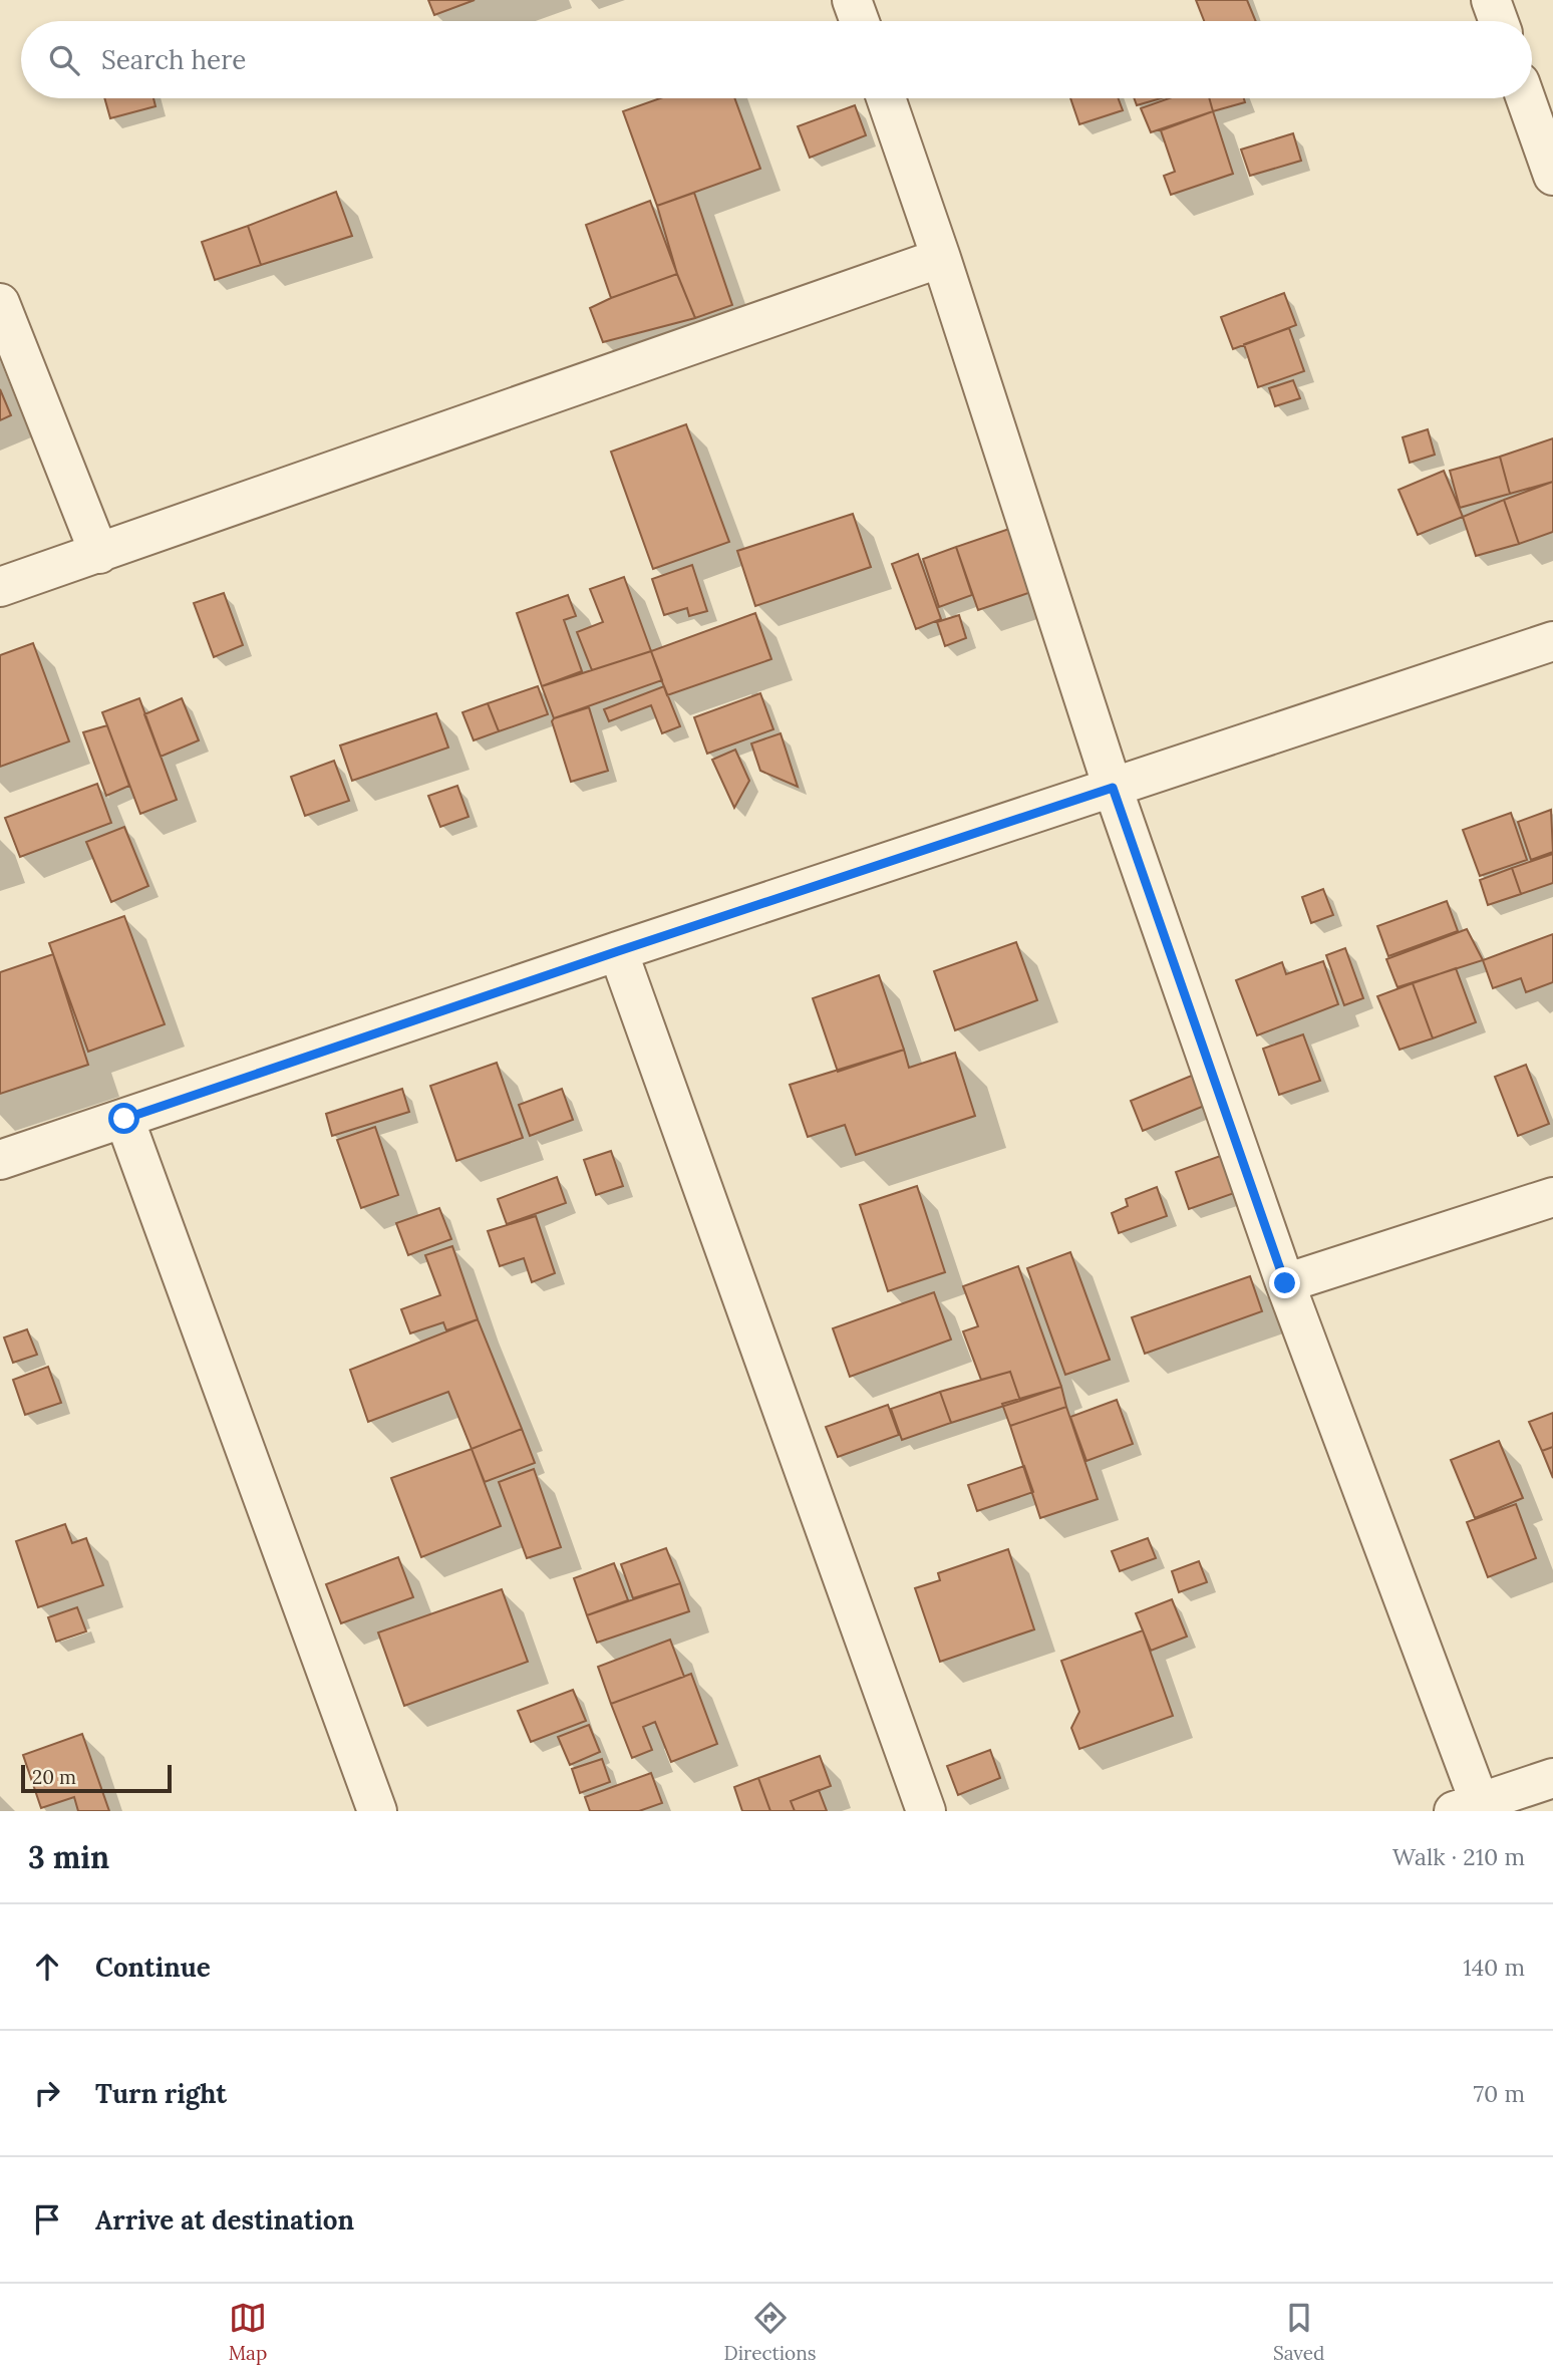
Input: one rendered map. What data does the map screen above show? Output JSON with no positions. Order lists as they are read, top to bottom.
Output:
{
  "scale_bar": "20 m",
  "page": {
    "search": "Search here",
    "scale": "20 m",
    "heading": ["3 min", "Walk · 210 m"],
    "list": [
      ["Continue", "140 m"],
      ["Turn right", "70 m"],
      "Arrive at destination"
    ],
    "nav": ["Map", "Directions", "Saved"]
  }
}
